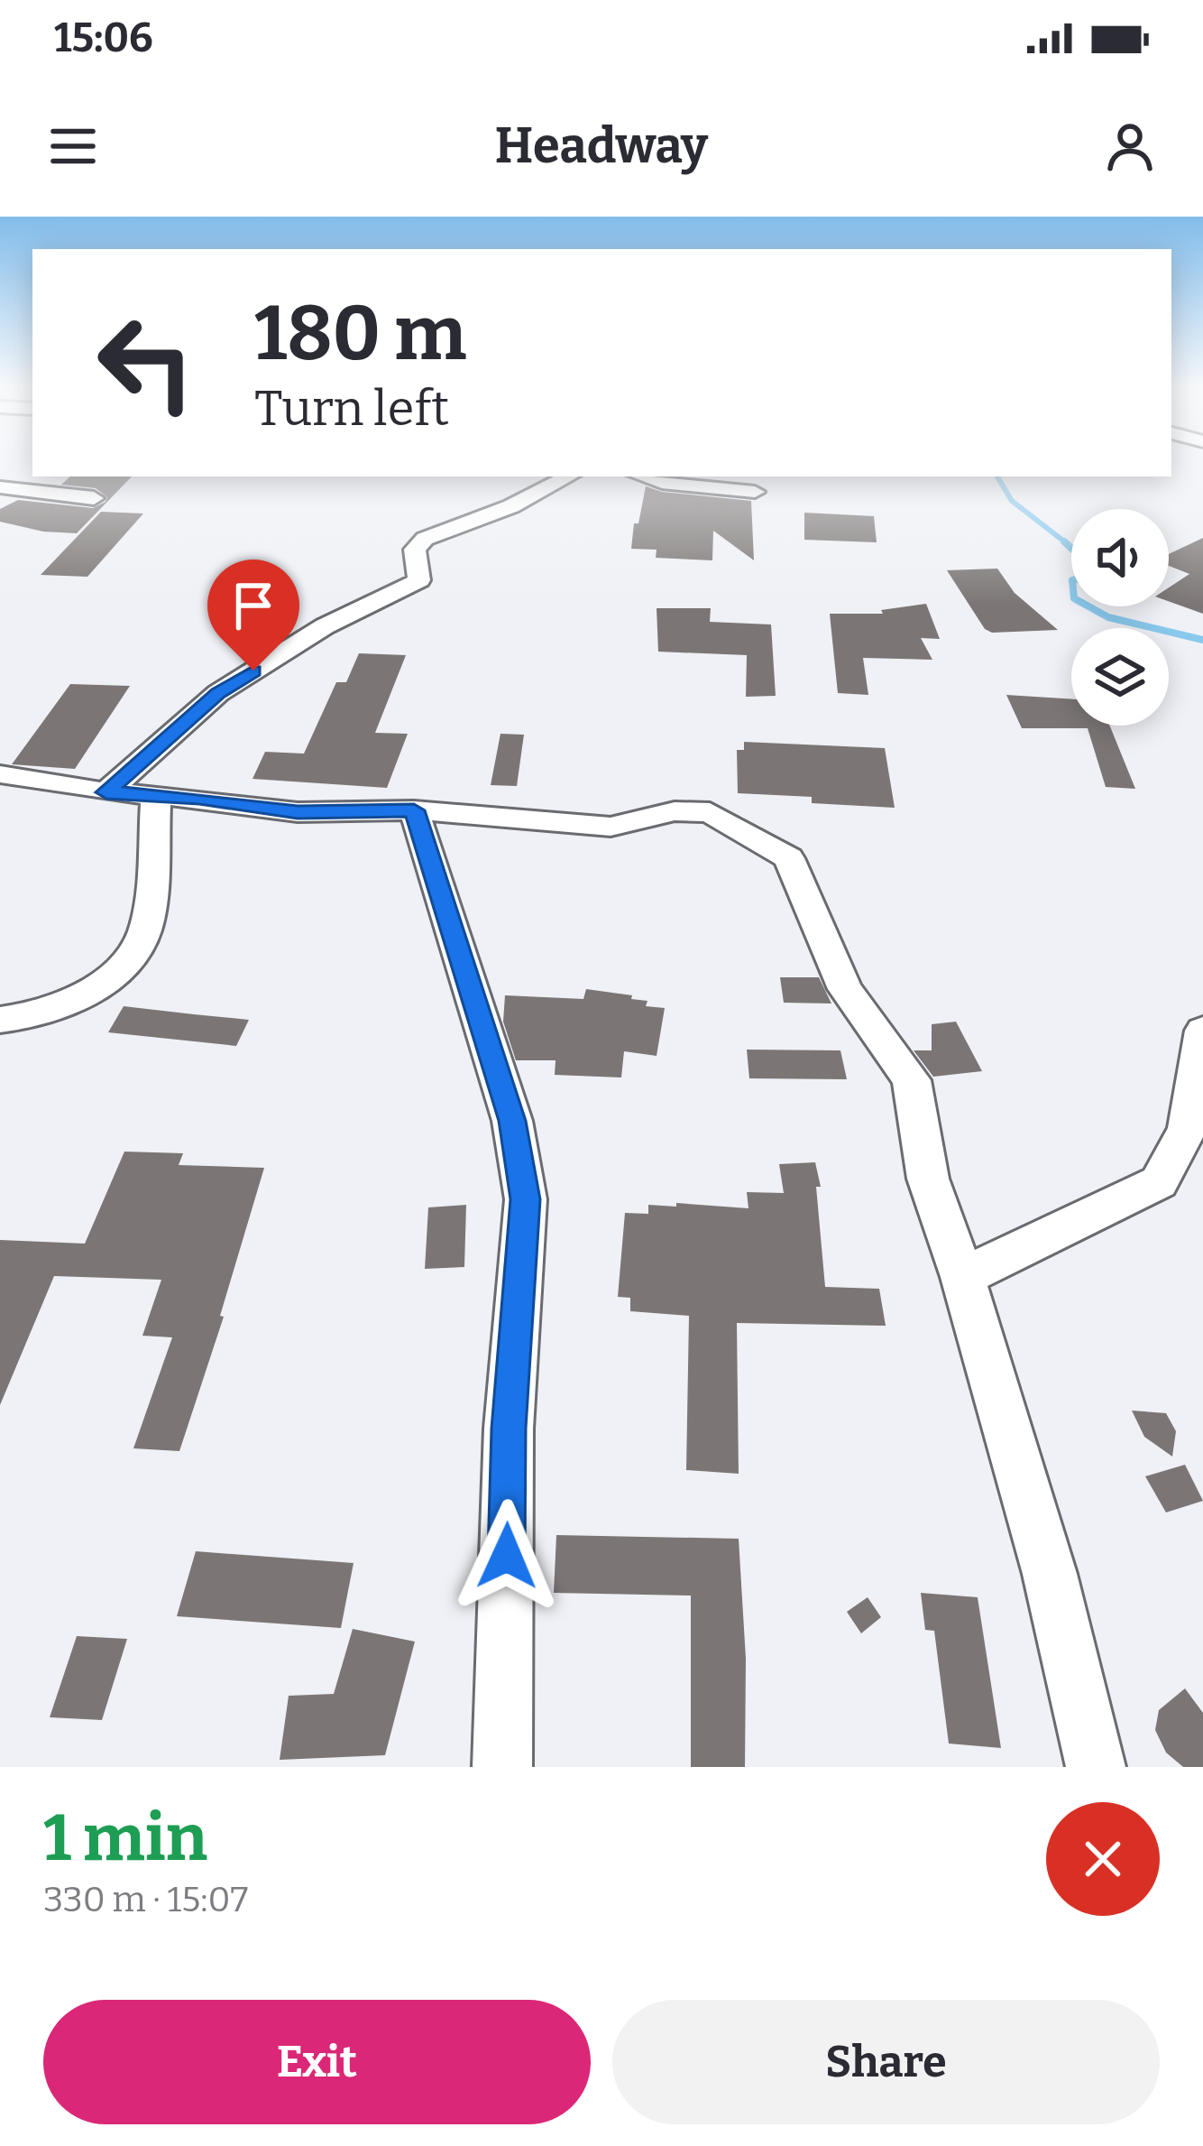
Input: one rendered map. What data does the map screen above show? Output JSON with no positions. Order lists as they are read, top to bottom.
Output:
{
  "page": {
    "status": "15:06",
    "header": "Headway",
    "turn": ["180 m", "Turn left"],
    "heading": ["1 min", "330 m · 15:07"],
    "buttons": ["Exit", "Share"]
  }
}
